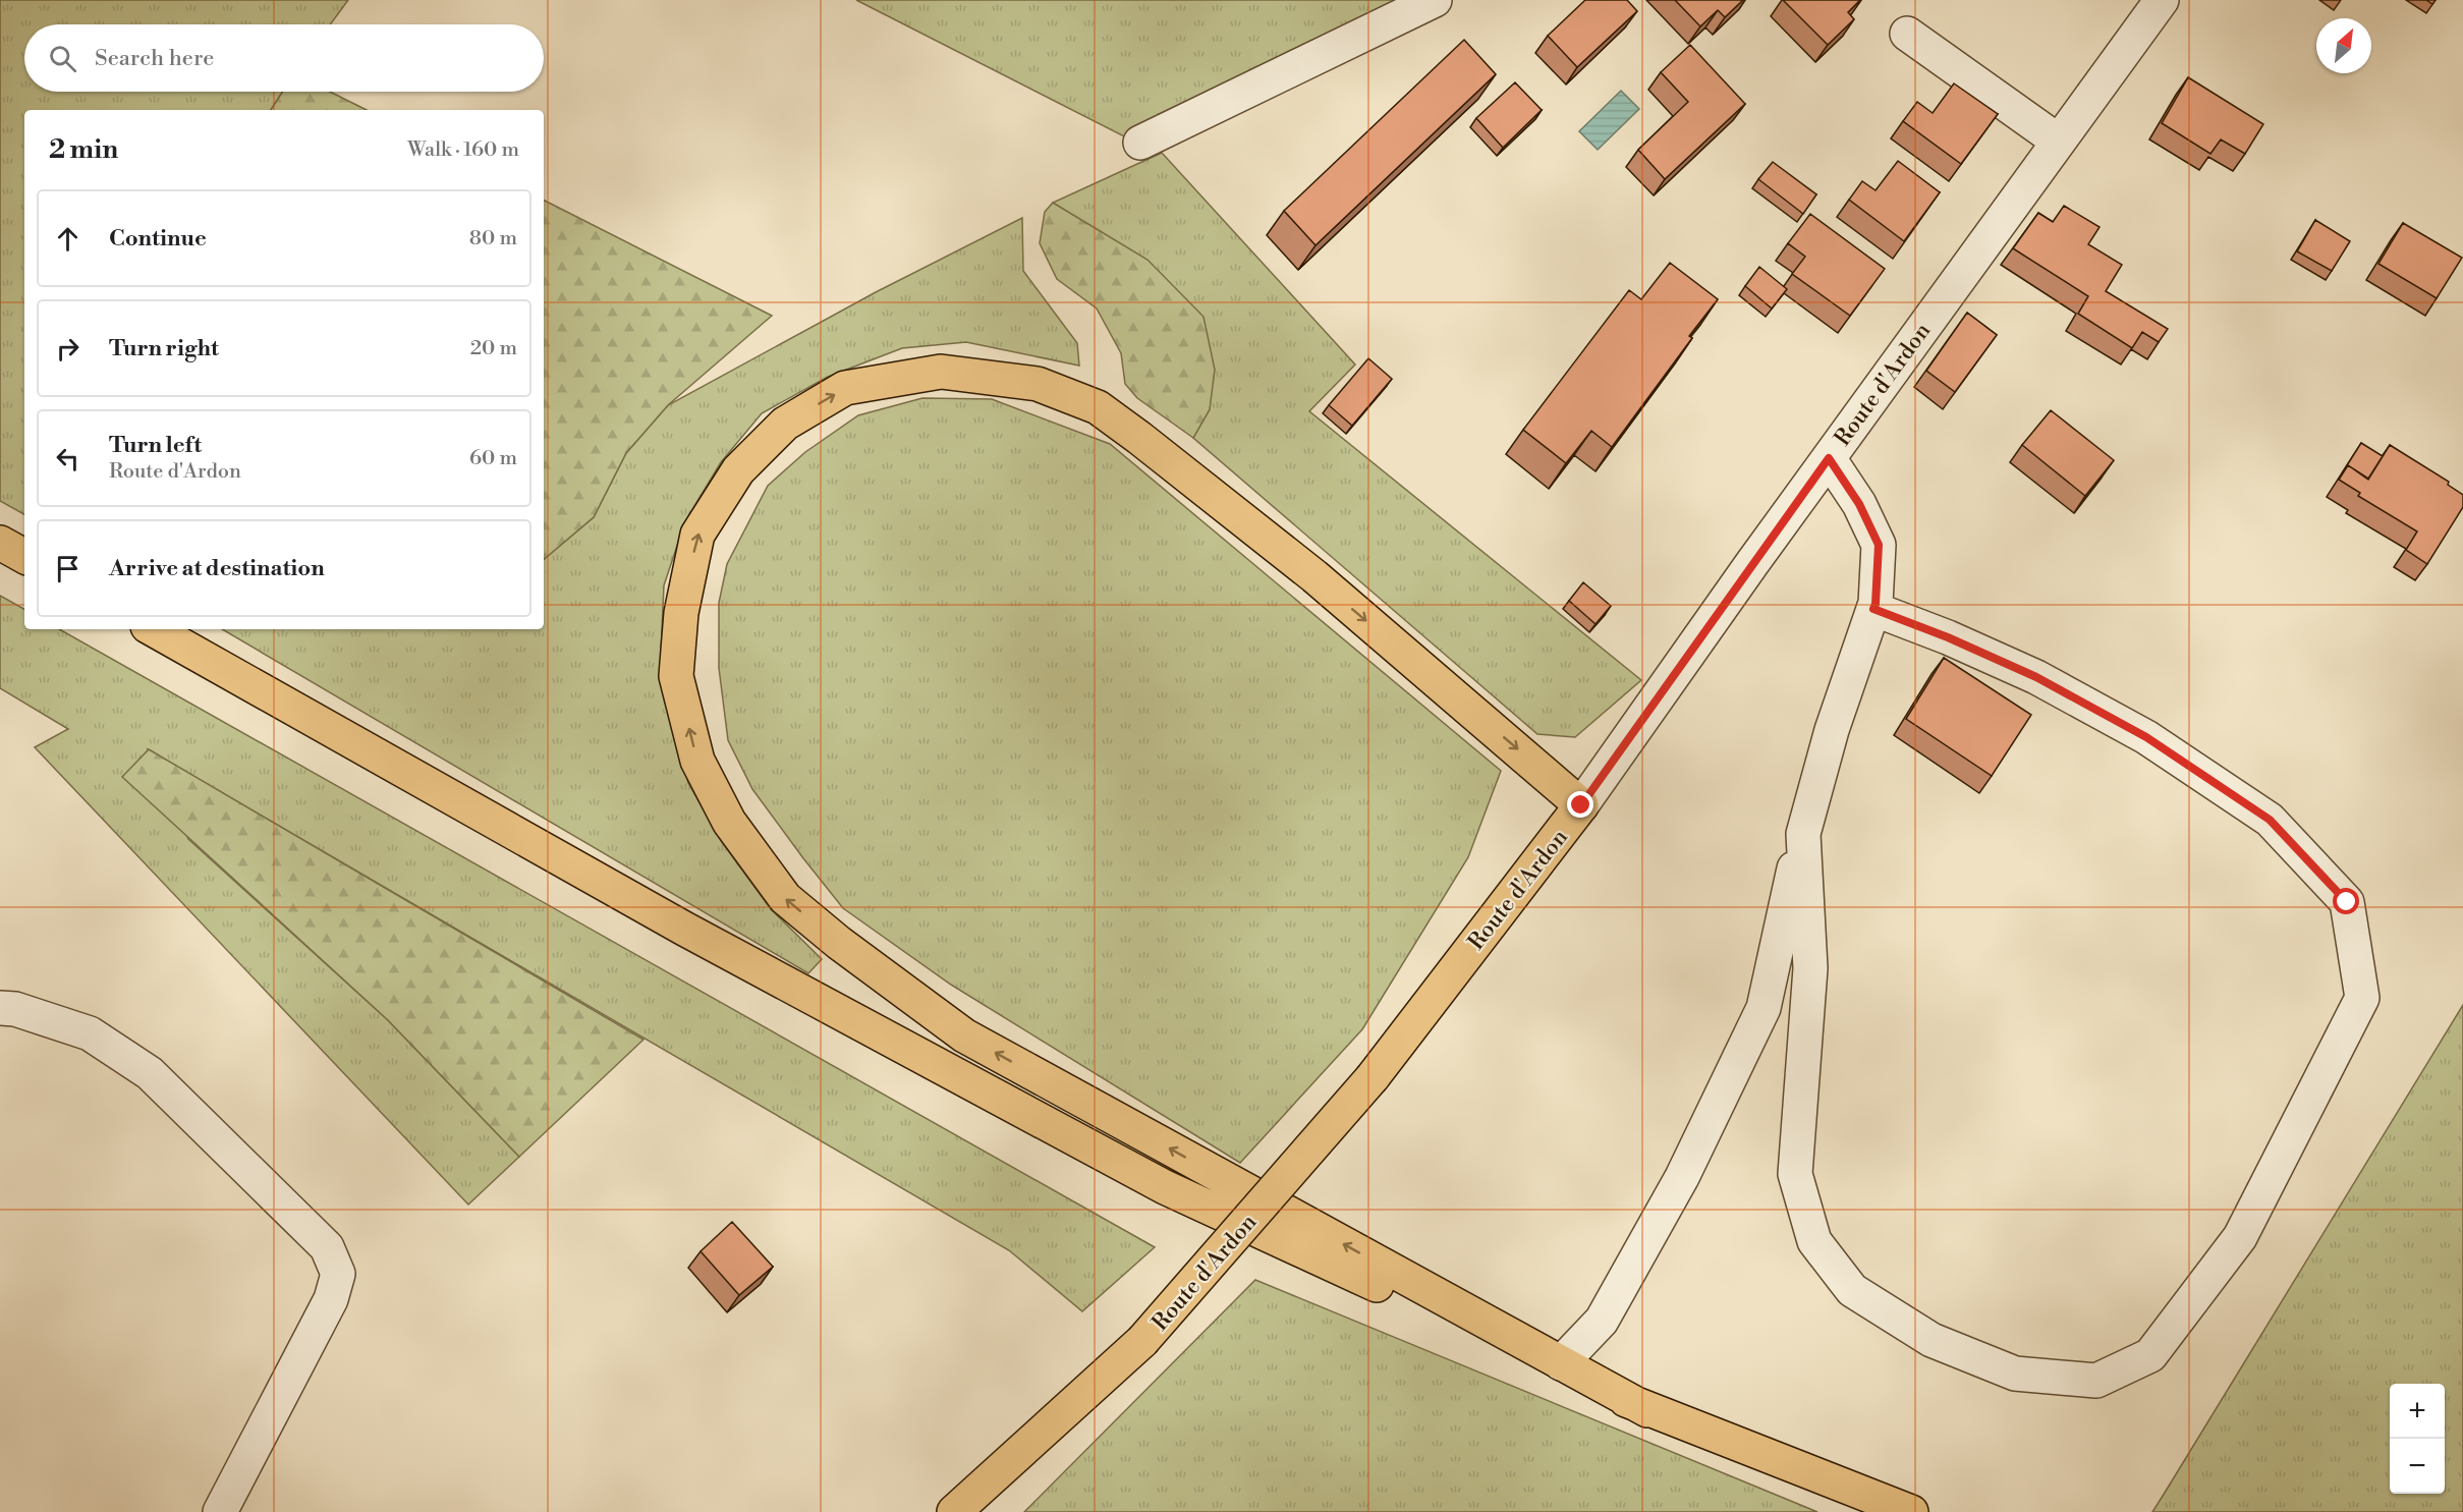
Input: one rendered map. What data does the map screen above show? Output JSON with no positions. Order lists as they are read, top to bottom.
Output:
{
  "streets": {
    "main road": ["Route d'Ardon"]
  },
  "north": "top right",
  "page": {
    "search": "Search here",
    "heading": ["2 min", "Walk · 160 m"],
    "list": [
      ["Continue", "80 m"],
      ["Turn right", "20 m"],
      ["Turn left", "Route d'Ardon", "60 m"],
      "Arrive at destination"
    ],
    "map_buttons": ["+", "−"]
  }
}
